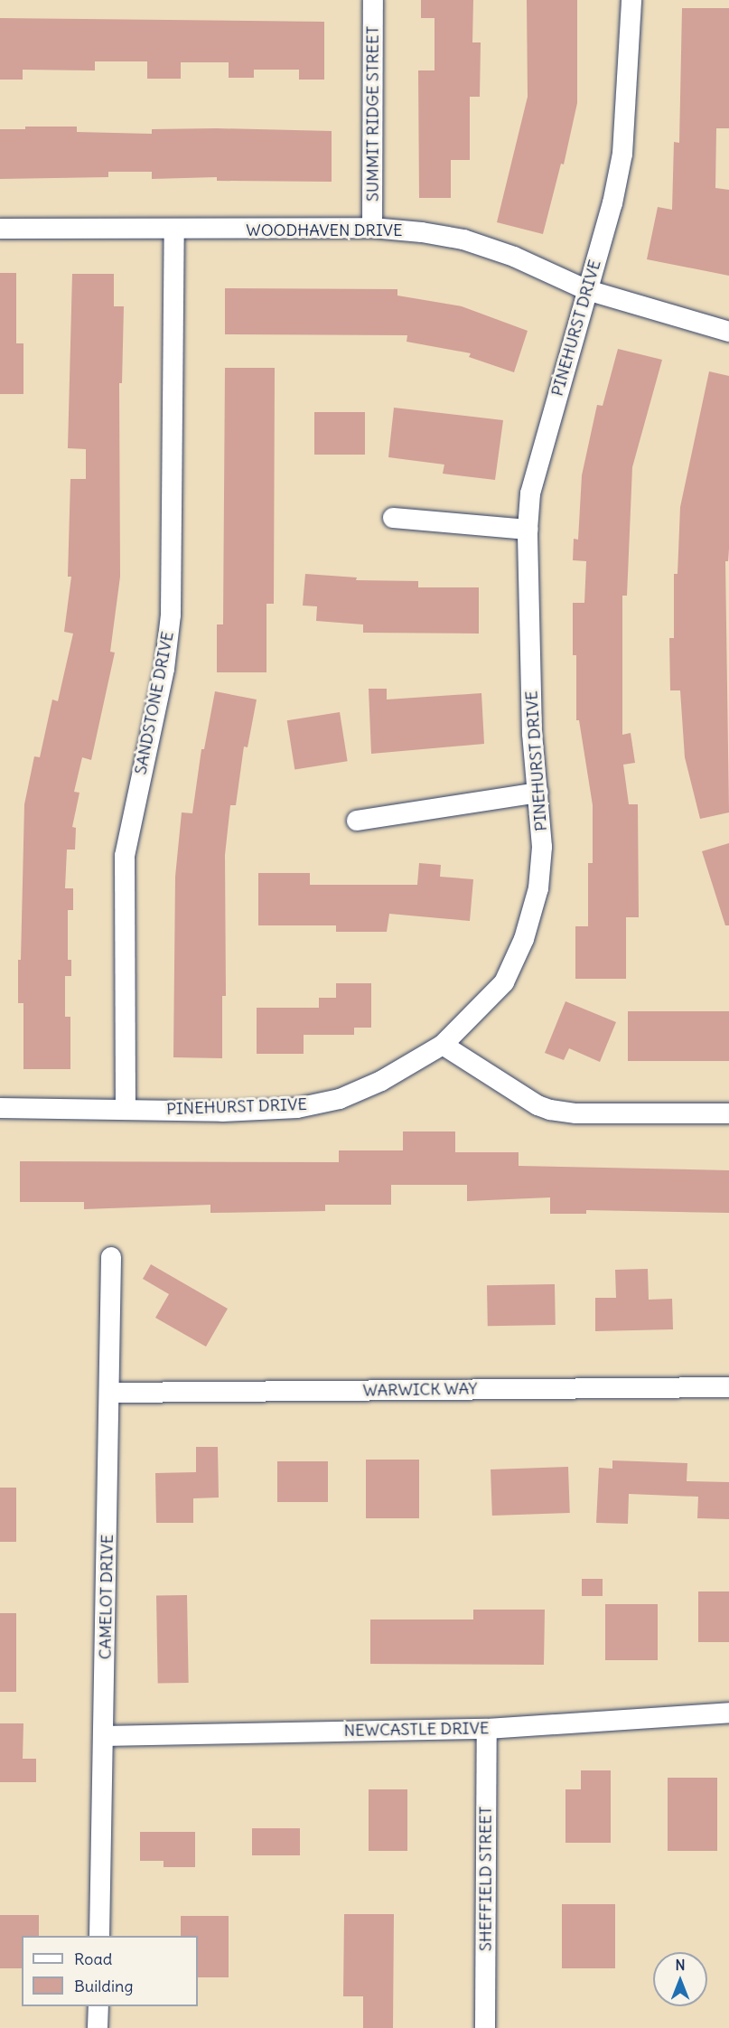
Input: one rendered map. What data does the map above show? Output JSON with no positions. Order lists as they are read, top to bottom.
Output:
{
  "streets": {
    "street": [
      "SUMMIT RIDGE STREET",
      "WOODHAVEN DRIVE",
      "PINEHURST DRIVE",
      "SANDSTONE DRIVE",
      "WARWICK WAY",
      "CAMELOT DRIVE",
      "NEWCASTLE DRIVE",
      "SHEFFIELD STREET"
    ]
  },
  "crossings": [
    ["SUMMIT RIDGE STREET", "WOODHAVEN DRIVE"],
    ["WOODHAVEN DRIVE", "PINEHURST DRIVE"],
    ["WOODHAVEN DRIVE", "SANDSTONE DRIVE"],
    ["PINEHURST DRIVE", "SANDSTONE DRIVE"],
    ["WARWICK WAY", "CAMELOT DRIVE"],
    ["CAMELOT DRIVE", "NEWCASTLE DRIVE"],
    ["NEWCASTLE DRIVE", "SHEFFIELD STREET"]
  ],
  "legend": ["Road", "Building"],
  "north": "top"
}
